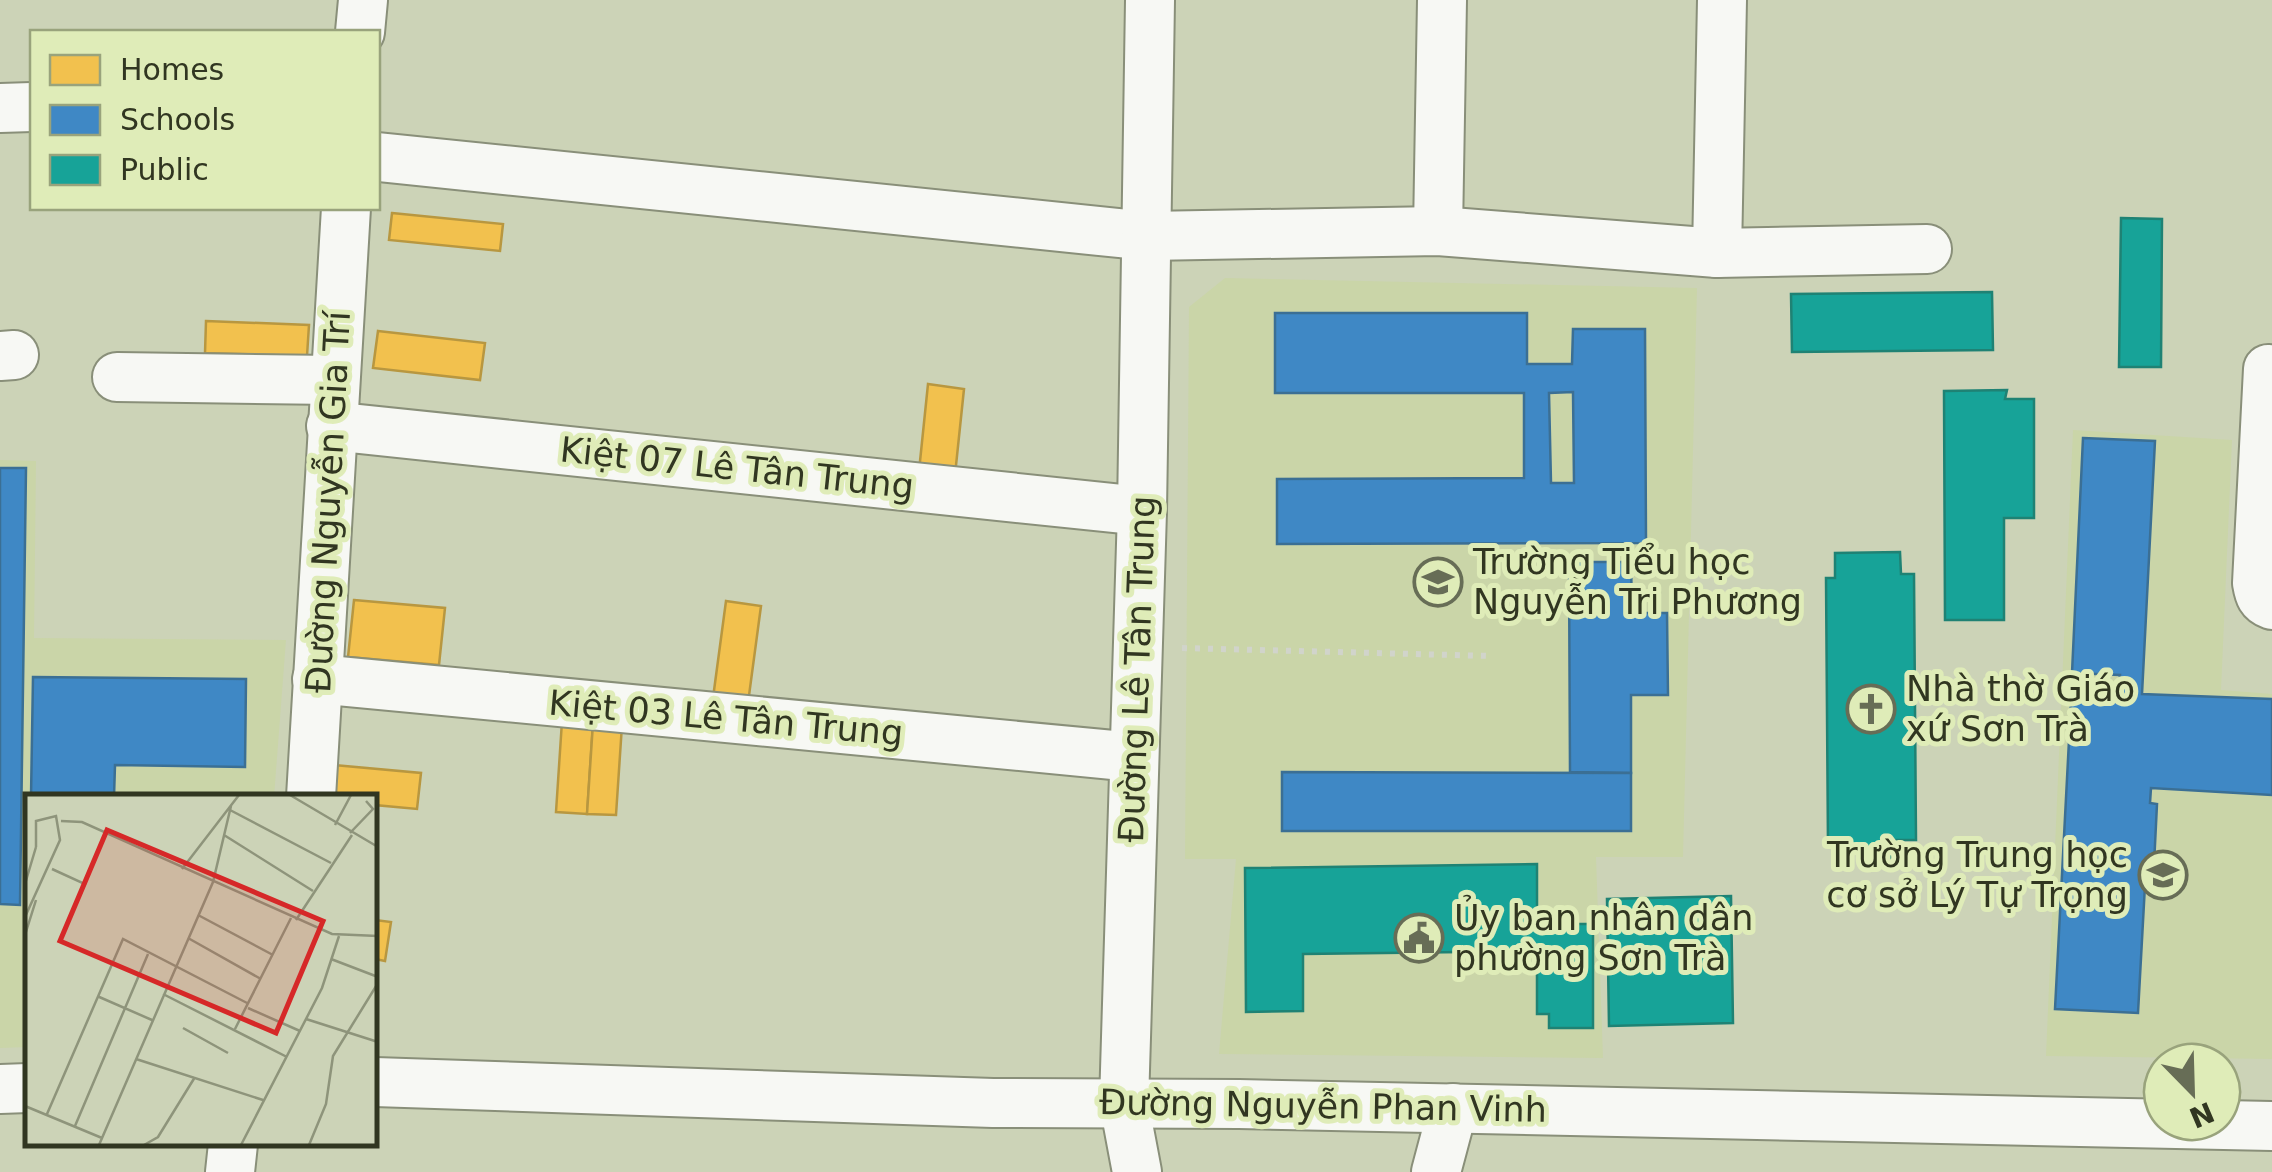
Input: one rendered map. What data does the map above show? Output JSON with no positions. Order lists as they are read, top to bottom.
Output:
{
  "streets": {
    "street": [
      "Kiệt 07 Lê Tân Trung",
      "Đường Nguyễn Gia Trí",
      "Đường Lê Tân Trung",
      "Kiệt 03 Lê Tân Trung",
      "Đường Nguyễn Phan Vinh"
    ]
  },
  "crossings": [
    ["Kiệt 07 Lê Tân Trung", "Đường Nguyễn Gia Trí"],
    ["Kiệt 07 Lê Tân Trung", "Đường Lê Tân Trung"],
    ["Đường Nguyễn Gia Trí", "Kiệt 03 Lê Tân Trung"],
    ["Đường Lê Tân Trung", "Kiệt 03 Lê Tân Trung"],
    ["Đường Lê Tân Trung", "Đường Nguyễn Phan Vinh"]
  ],
  "places": {
    "school or university": ["Trường Tiểu học Nguyễn Tri Phương", "Trường Trung học cơ sở Lý Tự Trọng"],
    "church": ["Nhà thờ Giáo xứ Sơn Trà"],
    "public building": ["Ủy ban nhân dân phường Sơn Trà"]
  },
  "legend": ["Homes", "Schools", "Public"],
  "north": "bottom right"
}
